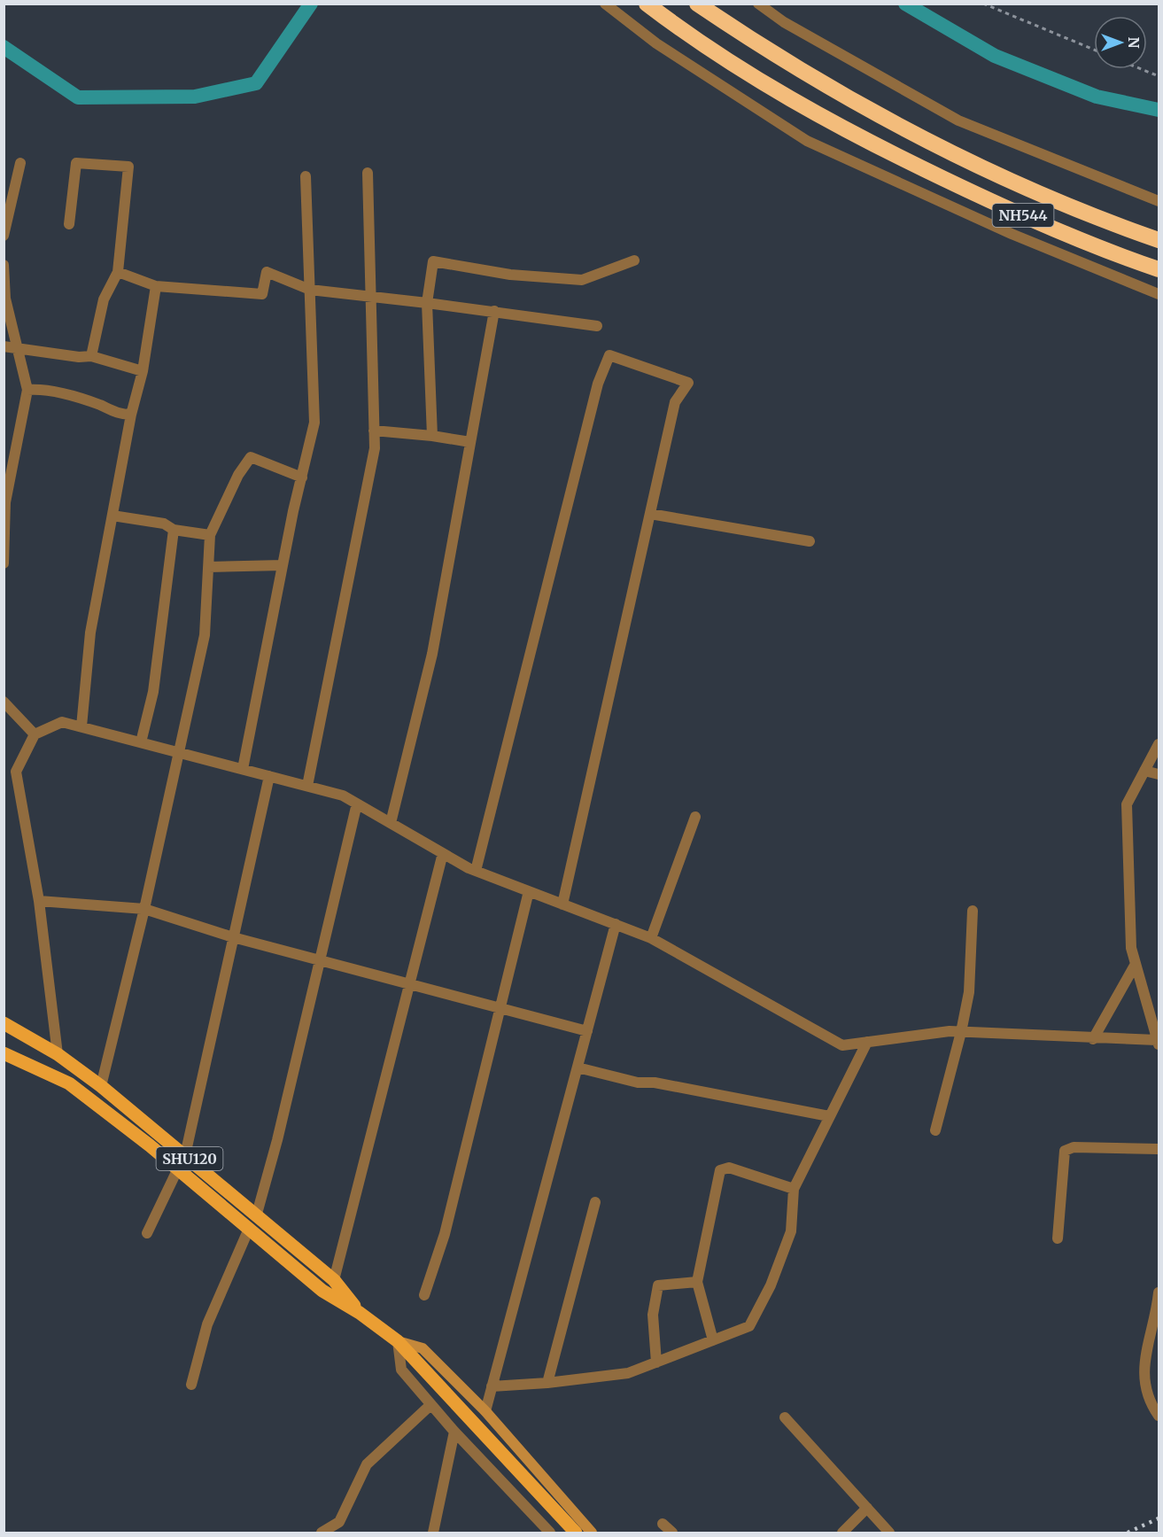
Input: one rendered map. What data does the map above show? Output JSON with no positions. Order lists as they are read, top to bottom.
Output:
{
  "streets": {
    "highway": ["NH544"],
    "main road": ["SHU120"]
  },
  "north": "right"
}
